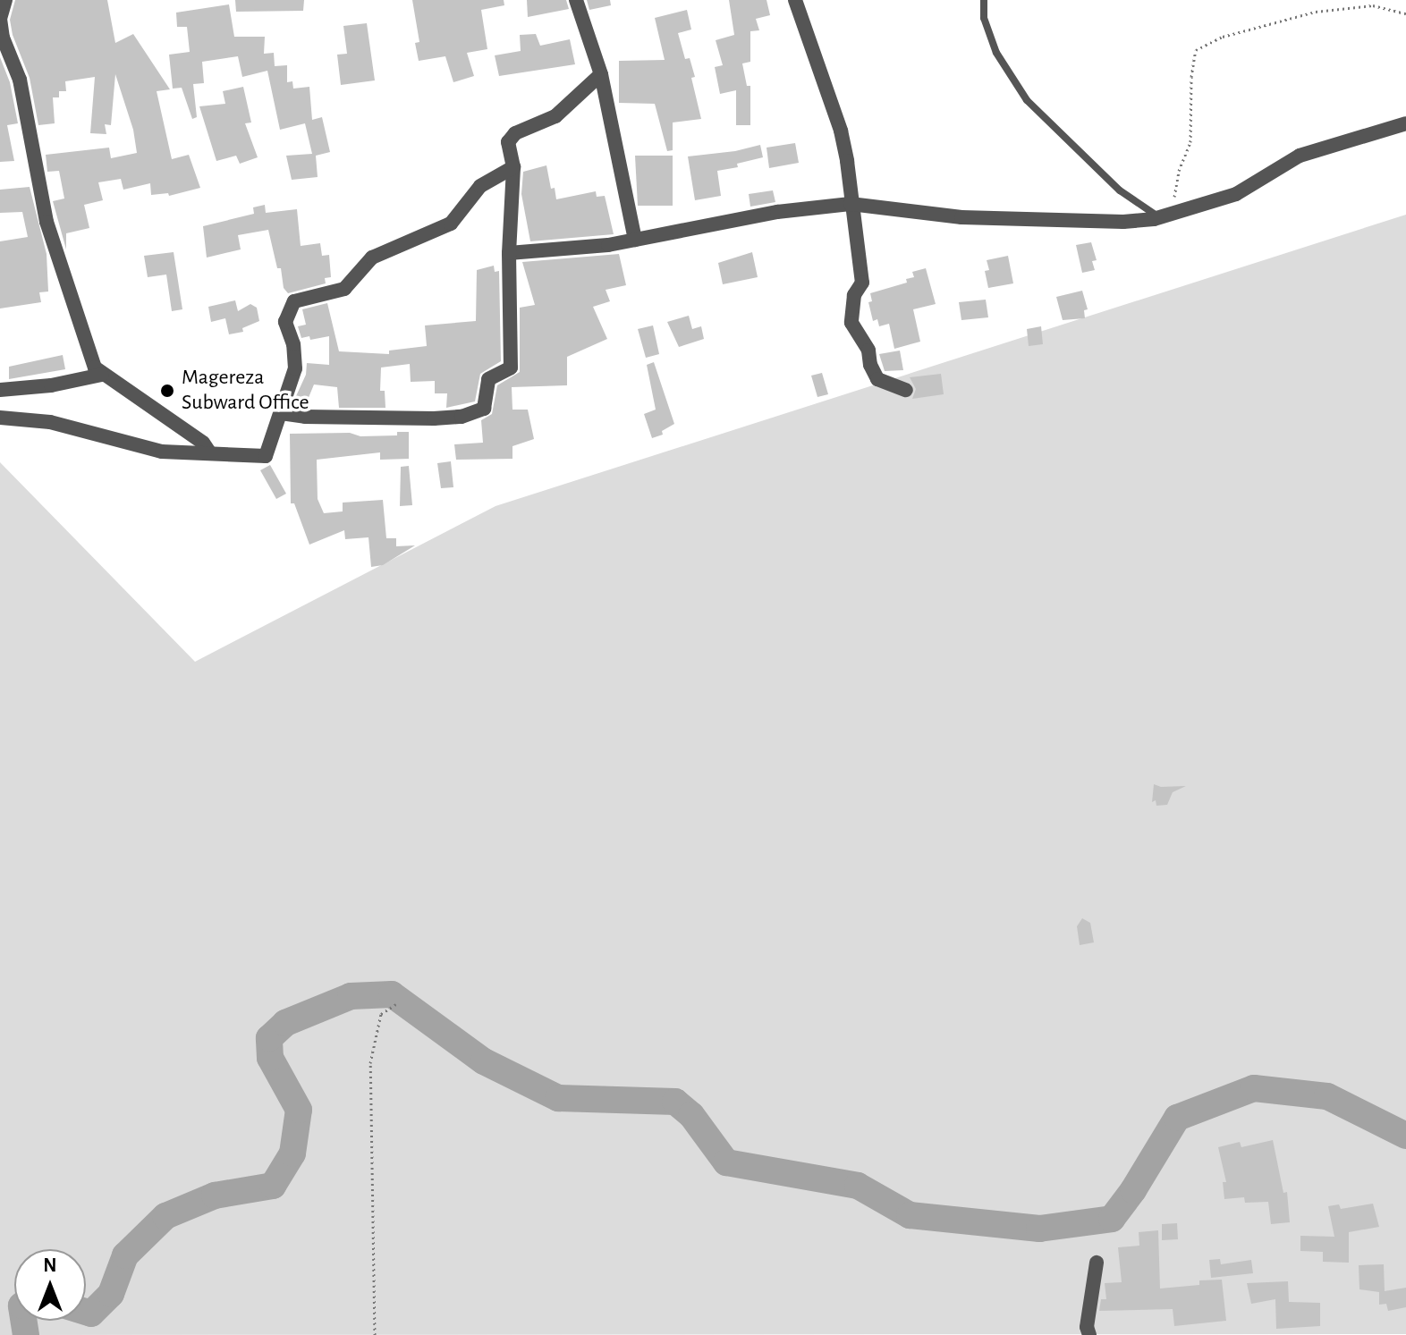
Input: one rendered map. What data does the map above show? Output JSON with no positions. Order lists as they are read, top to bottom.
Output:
{
  "places": ["Magereza Subward Office"],
  "north": "top"
}
